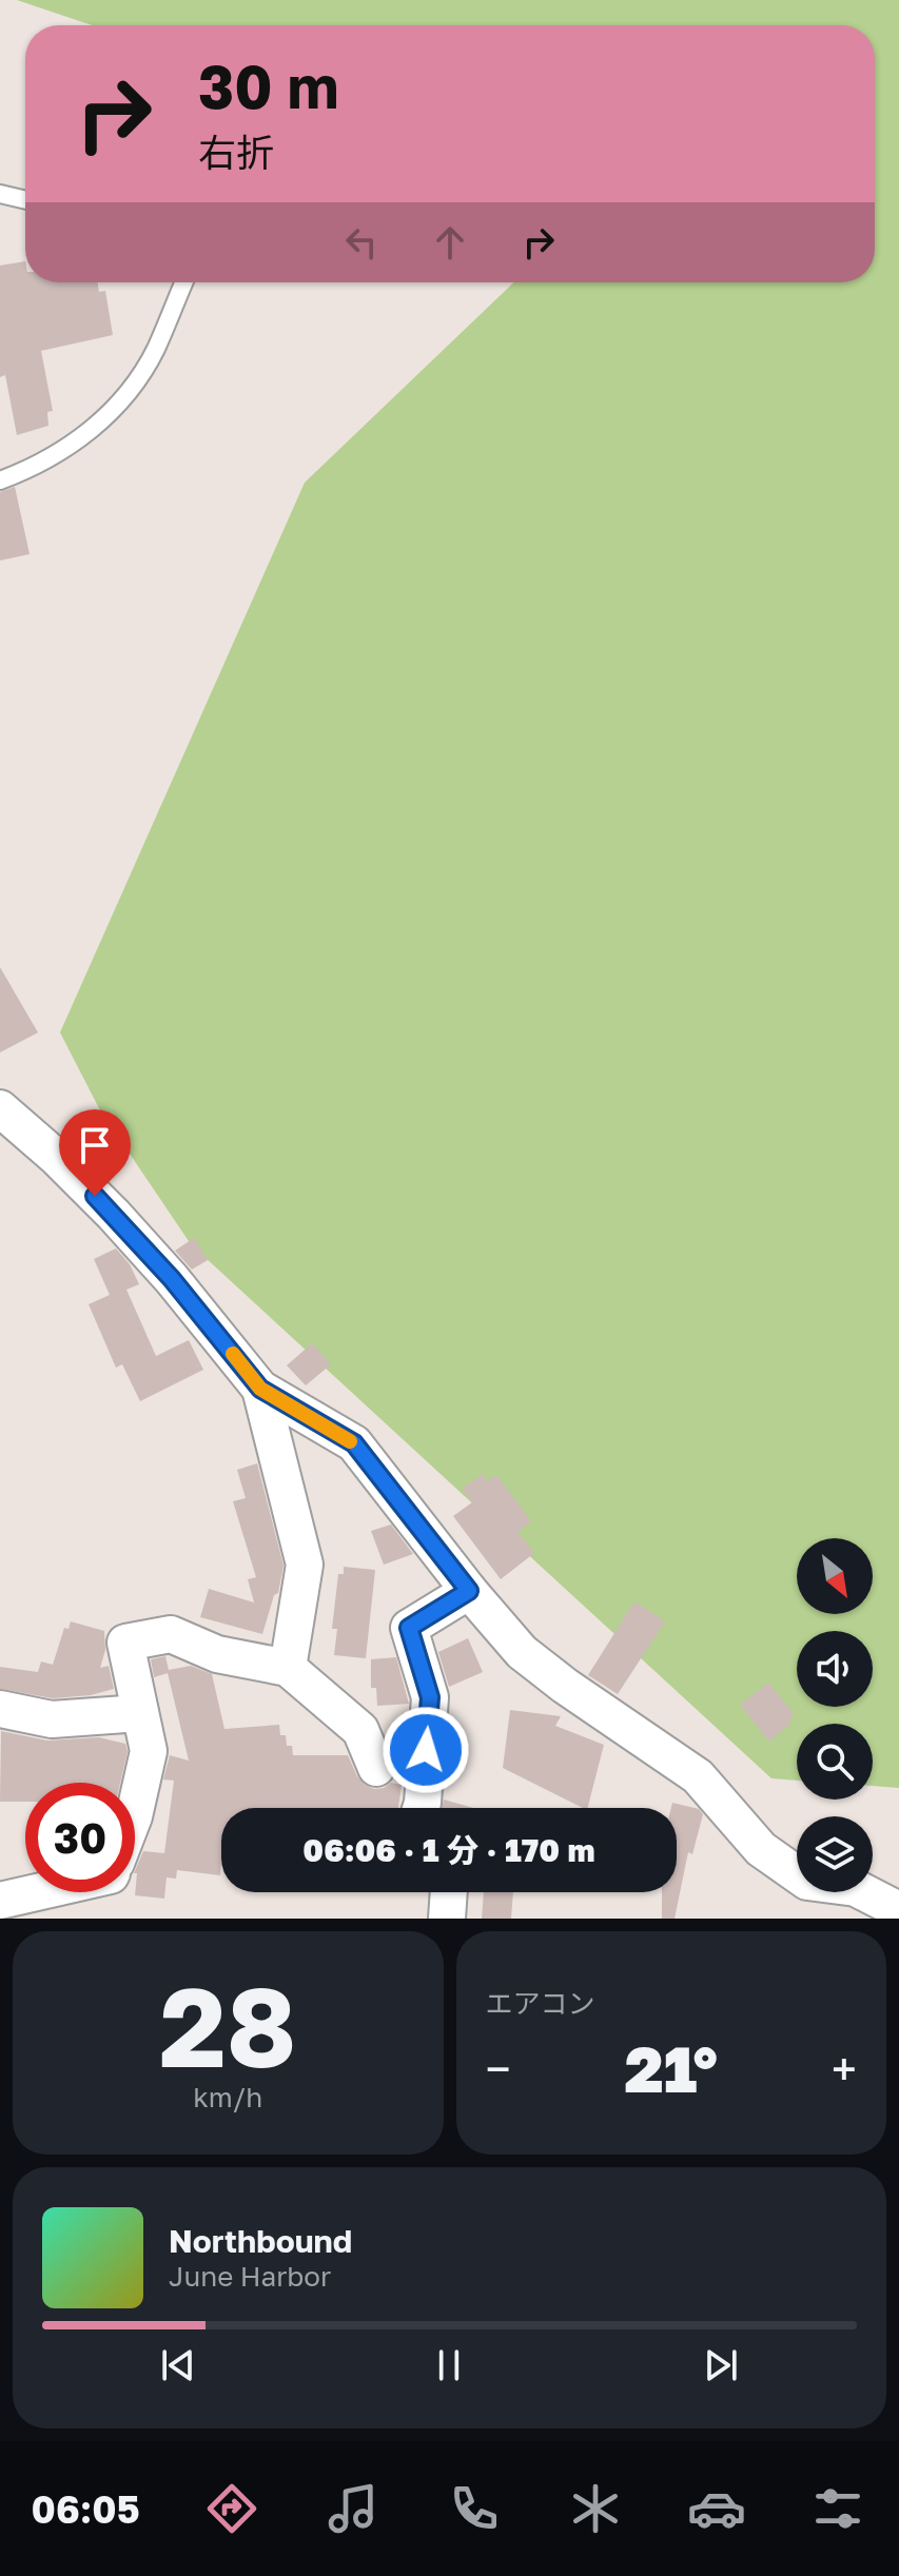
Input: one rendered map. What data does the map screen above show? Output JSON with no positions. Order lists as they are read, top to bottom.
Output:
{
  "north": "bottom right",
  "page": {
    "turn": ["30 m", "右折"],
    "limit": "30",
    "trip": "06:06 · 1 分 · 170 m",
    "tile": [
      ["28", "km/h"],
      "エアコン"
    ],
    "heat": ["−", "21°", "+"],
    "song": ["Northbound", "June Harbor"],
    "tabs": "06:05"
  }
}
